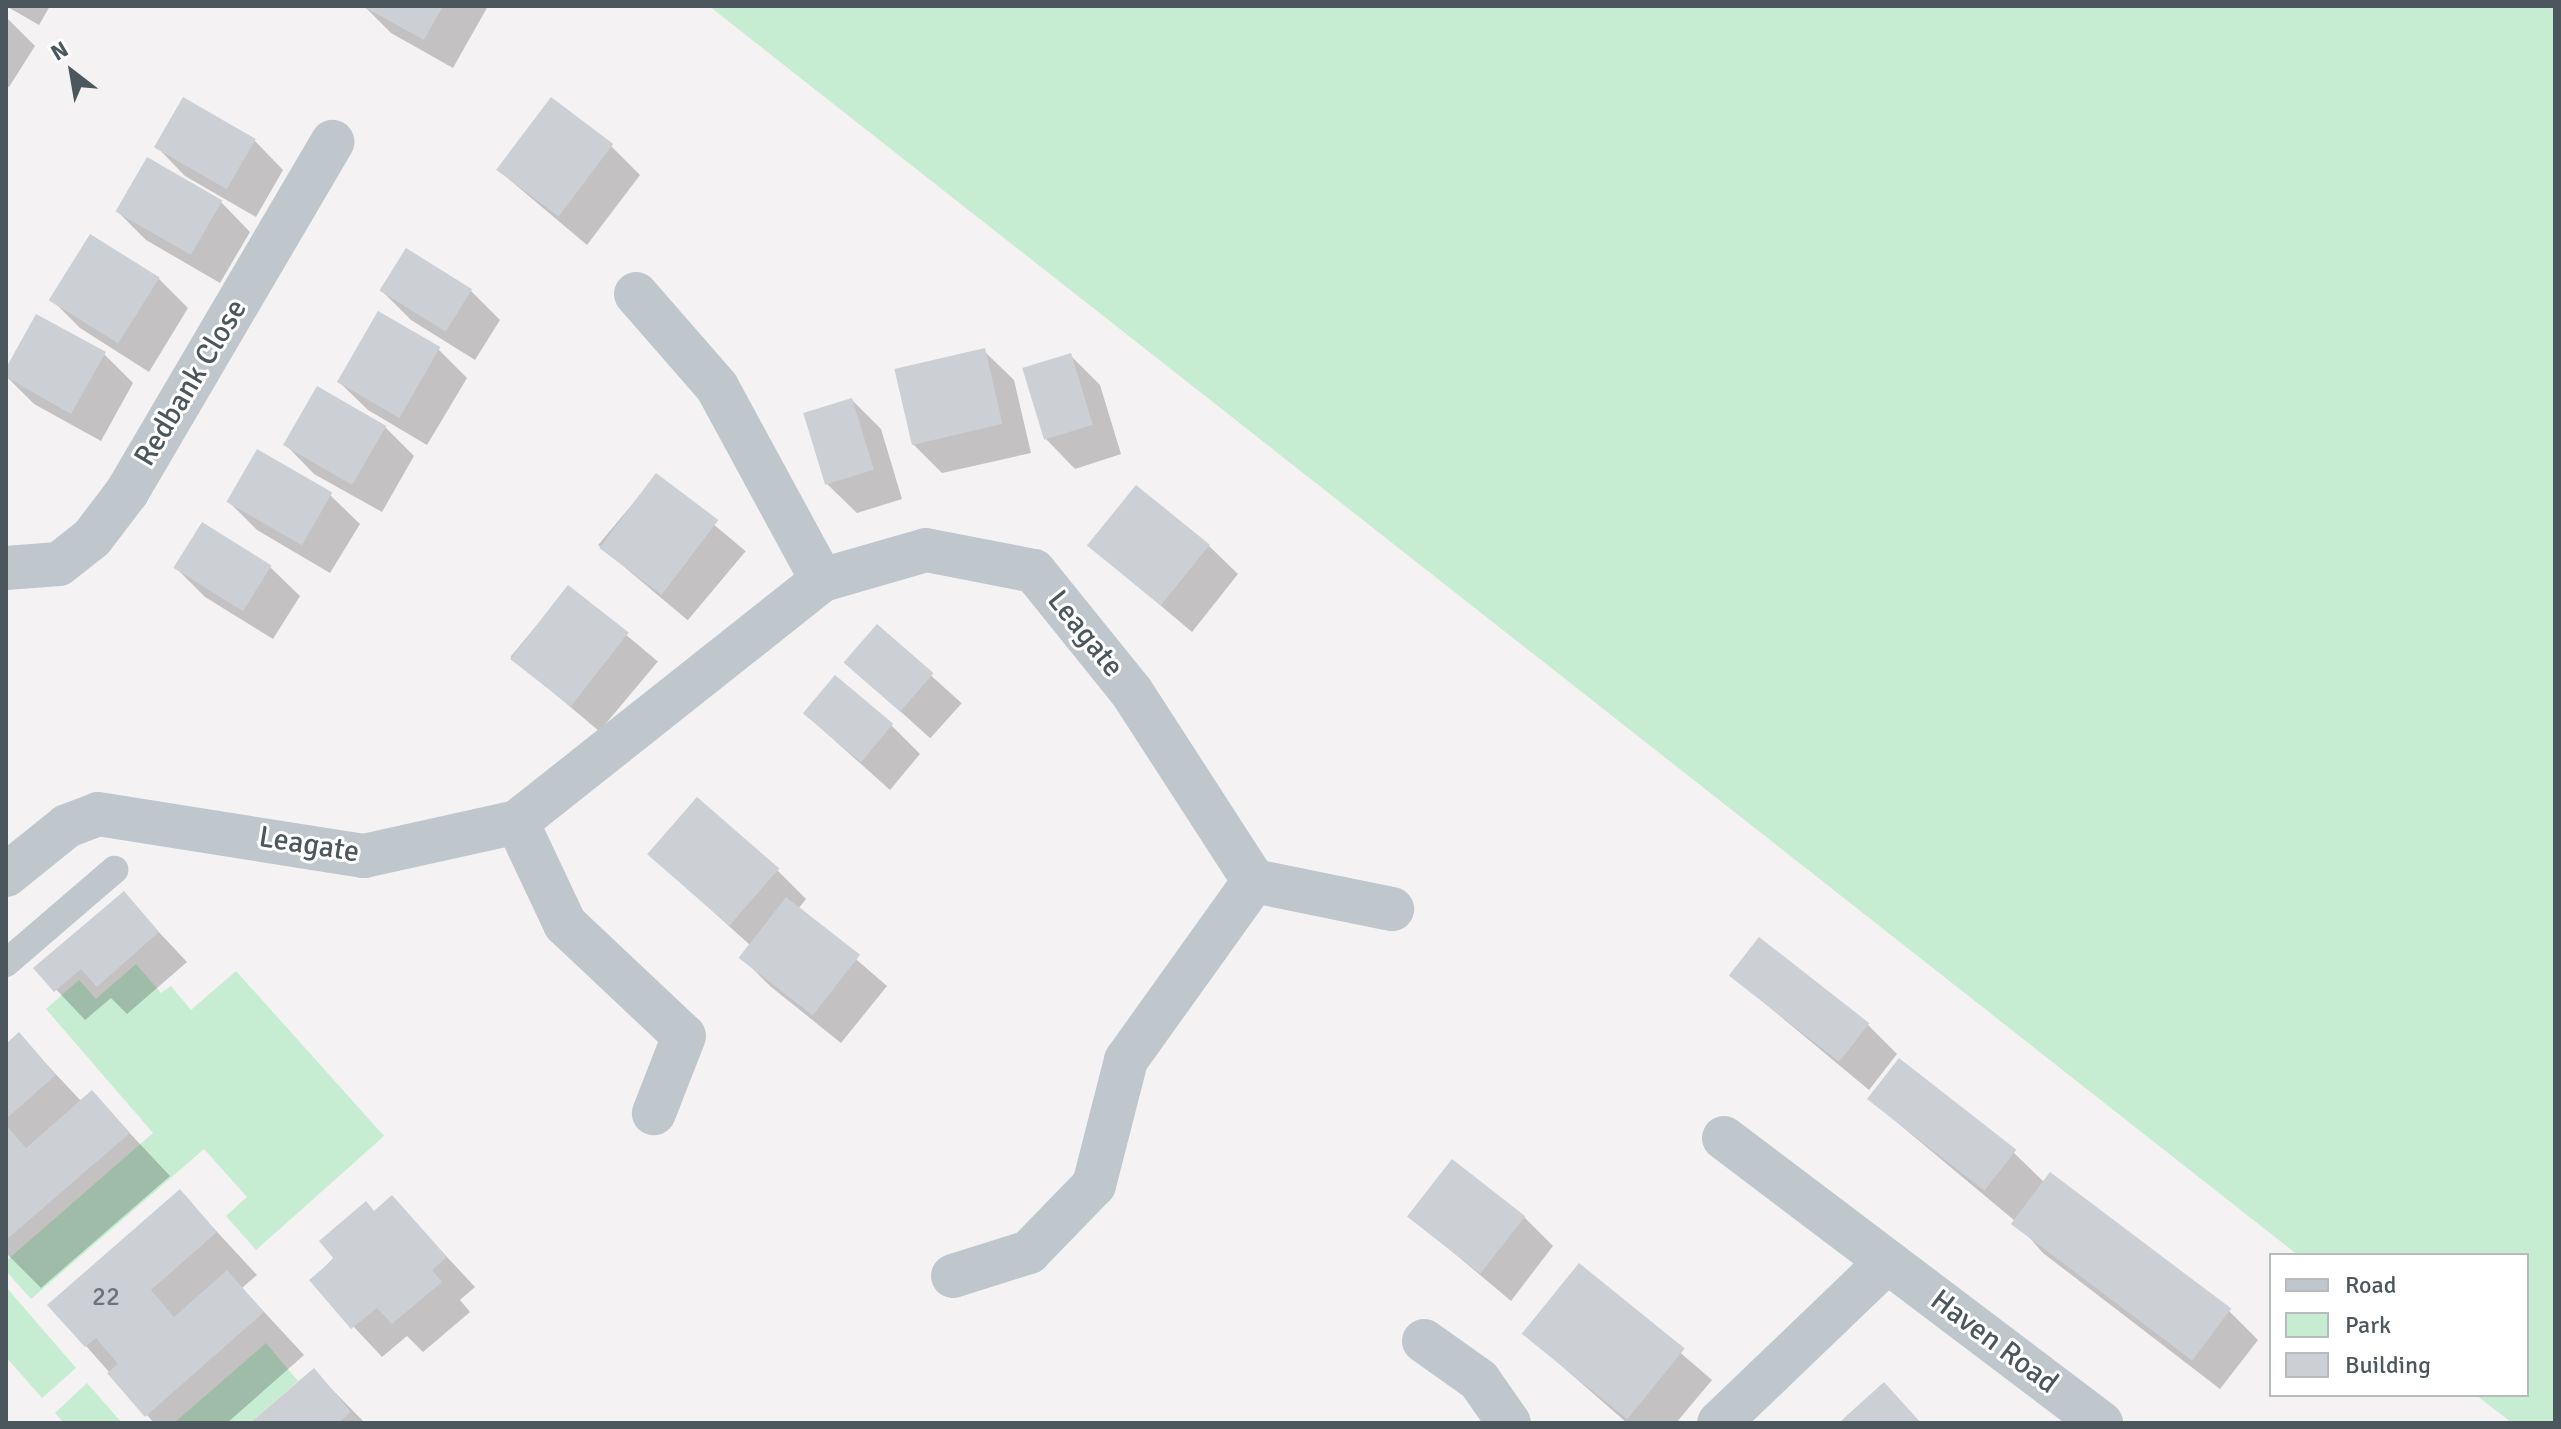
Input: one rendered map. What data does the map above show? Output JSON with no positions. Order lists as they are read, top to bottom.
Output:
{
  "streets": {
    "street": ["Redbank Close", "Leagate", "Haven Road"]
  },
  "house_numbers": ["22"],
  "legend": ["Road", "Park", "Building"],
  "north": "top left"
}
